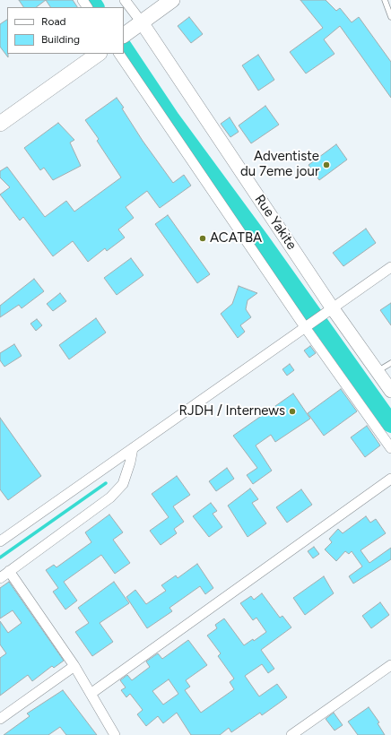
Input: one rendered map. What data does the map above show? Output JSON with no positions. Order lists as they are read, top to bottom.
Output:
{
  "streets": {
    "main road": ["Rue Yakite"]
  },
  "places": ["Adventiste du 7eme jour", "ACATBA", "RJDH / Internews"],
  "legend": ["Road", "Building"]
}
